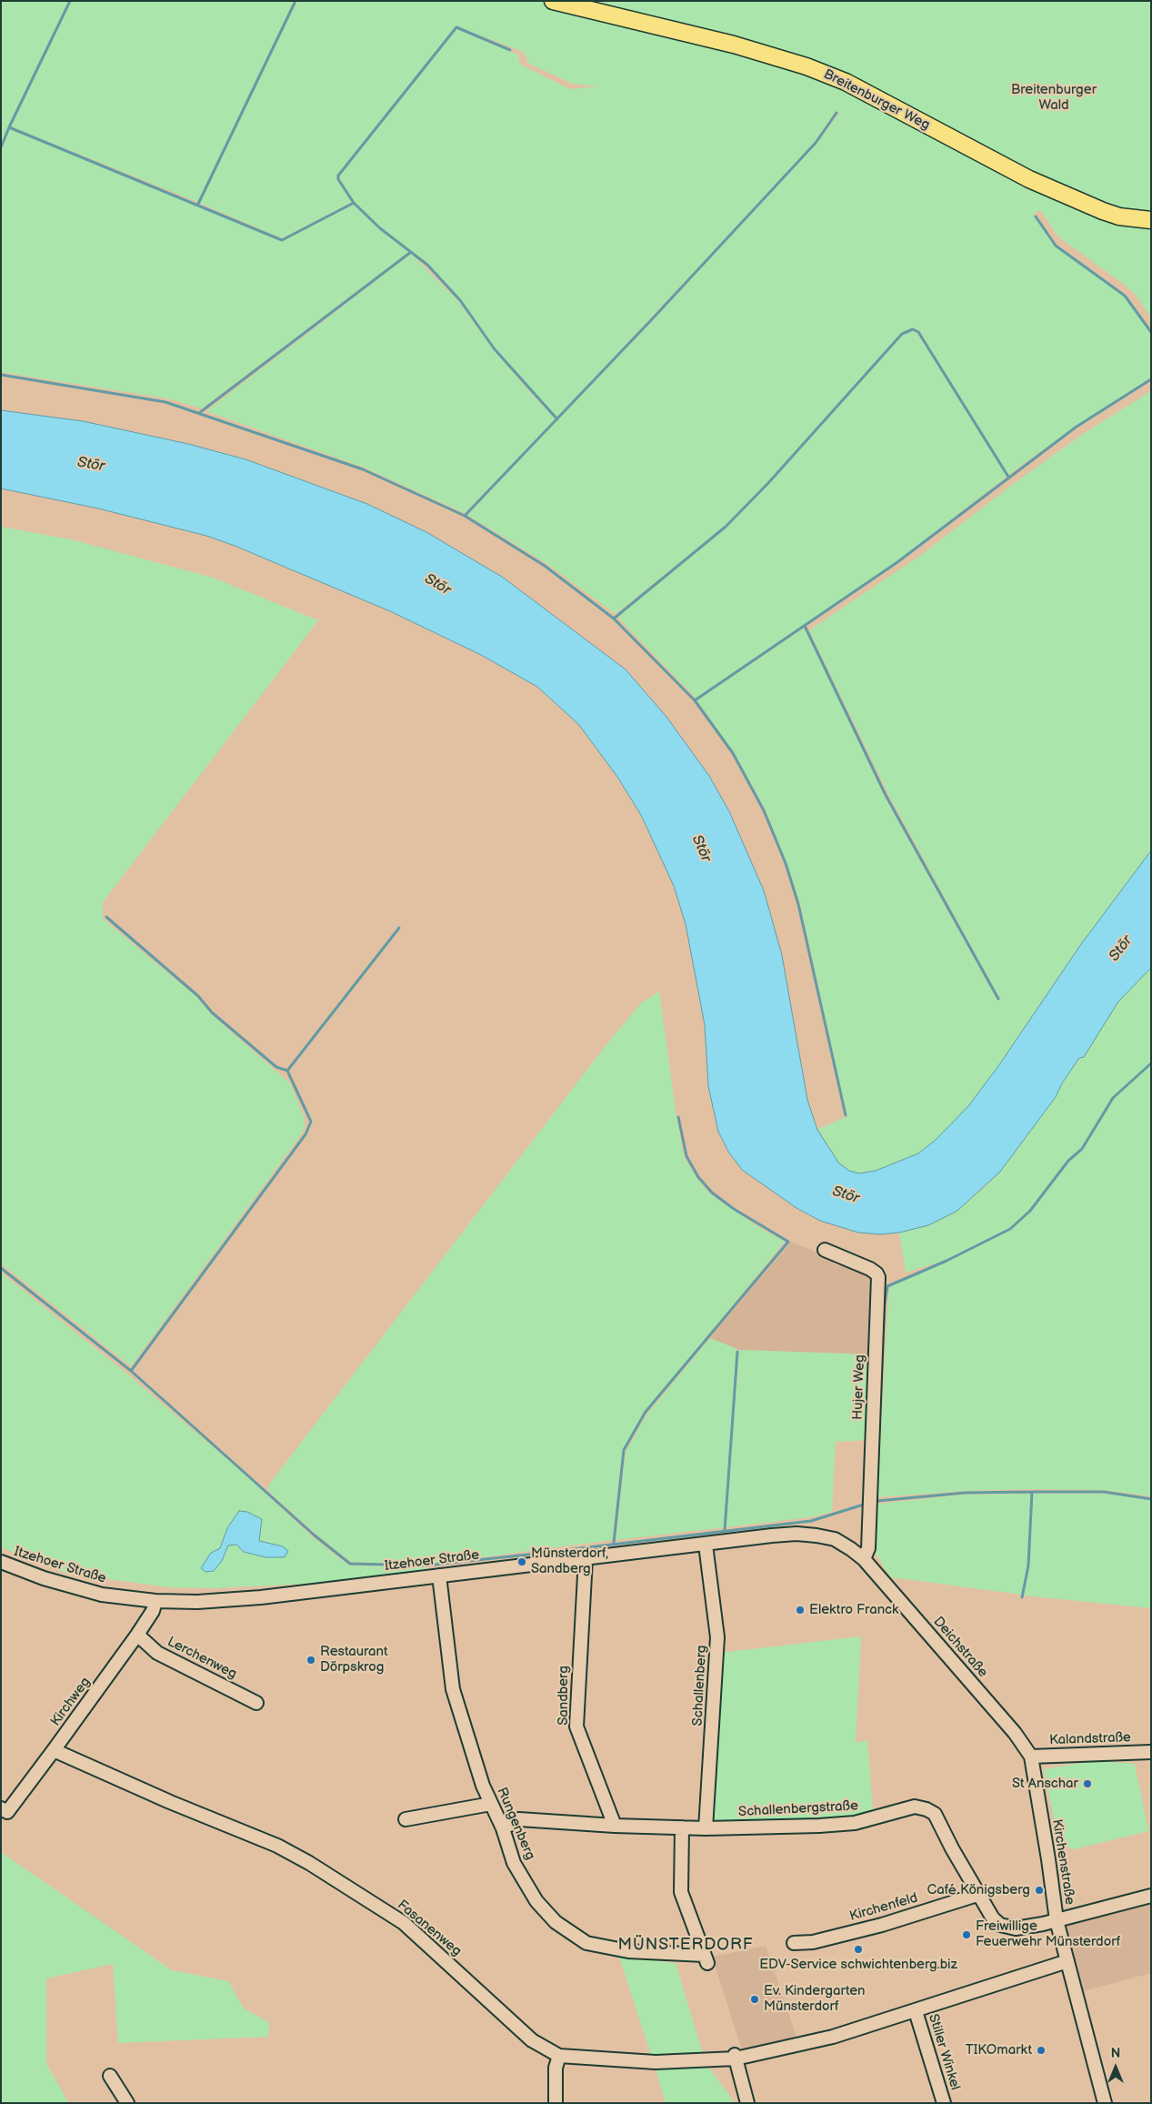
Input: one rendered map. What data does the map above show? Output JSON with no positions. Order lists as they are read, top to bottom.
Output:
{
  "streets": {
    "main road": ["Breitenburger Weg"],
    "street": [
      "Hujer Weg",
      "Itzehoer Straße",
      "Deichstraße",
      "Lerchenweg",
      "Schallenberg",
      "Sandberg",
      "Kirchweg",
      "Kalandstraße",
      "Schallenbergstraße",
      "Rungenberg",
      "Kirchenstraße",
      "Kirchenfeld",
      "Fasanenweg",
      "Stiller Winkel"
    ]
  },
  "crossings": [
    ["Hujer Weg", "Itzehoer Straße"],
    ["Hujer Weg", "Deichstraße"],
    ["Itzehoer Straße", "Deichstraße"],
    ["Itzehoer Straße", "Schallenberg"],
    ["Itzehoer Straße", "Sandberg"],
    ["Itzehoer Straße", "Kirchweg"],
    ["Itzehoer Straße", "Rungenberg"],
    ["Deichstraße", "Kalandstraße"],
    ["Deichstraße", "Kirchenstraße"],
    ["Lerchenweg", "Kirchweg"],
    ["Schallenberg", "Schallenbergstraße"],
    ["Sandberg", "Schallenbergstraße"],
    ["Kirchweg", "Fasanenweg"],
    ["Kalandstraße", "Kirchenstraße"],
    ["Schallenbergstraße", "Rungenberg"],
    ["Schallenbergstraße", "Kirchenstraße"],
    ["Schallenbergstraße", "Kirchenfeld"],
    ["Kirchenstraße", "Fasanenweg"],
    ["Fasanenweg", "Stiller Winkel"]
  ],
  "districts": ["MÜNSTERDORF"],
  "water": ["Stör"],
  "parks": ["Breitenburger Wald"],
  "places": [
    "Münsterdorf, Sandberg",
    "Elektro Franck",
    "Restaurant Dörpskrog",
    "St Anschar",
    "Café Königsberg",
    "Freiwillige Feuerwehr Münsterdorf",
    "EDV-Service schwichtenberg.biz",
    "Ev. Kindergarten Münsterdorf",
    "TIKOmarkt"
  ],
  "north": "top"
}
